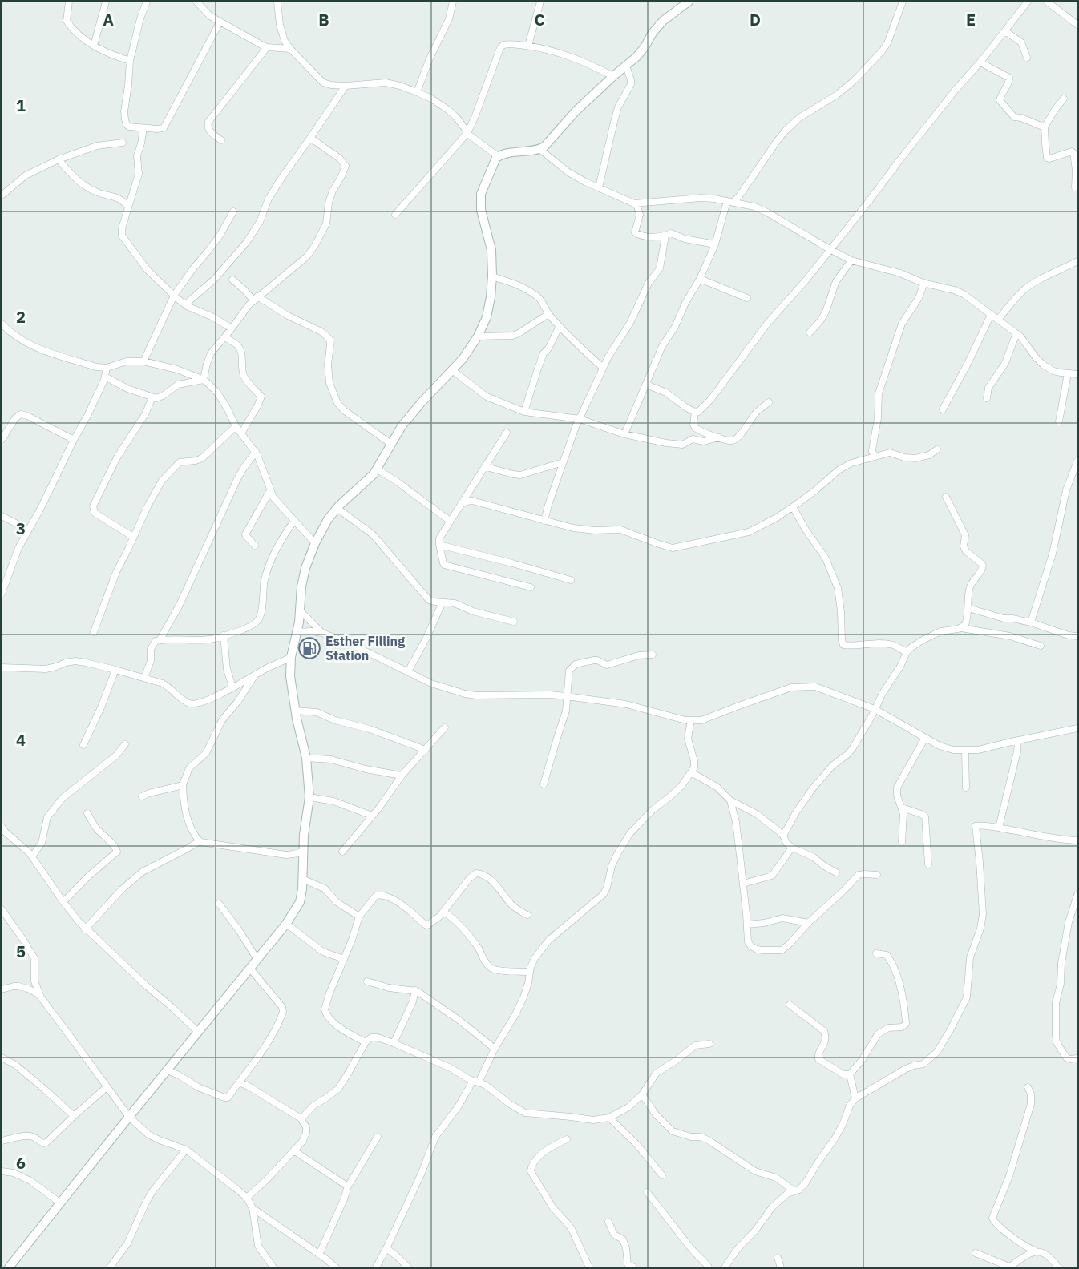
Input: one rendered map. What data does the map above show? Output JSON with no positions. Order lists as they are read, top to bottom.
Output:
{
  "places": {
    "fuel station": ["Esther Filling Station"]
  },
  "grid": {
    "columns": [
      "A",
      "B",
      "C",
      "D",
      "E"
    ],
    "rows": [
      "1",
      "2",
      "3",
      "4",
      "5",
      "6"
    ]
  }
}
